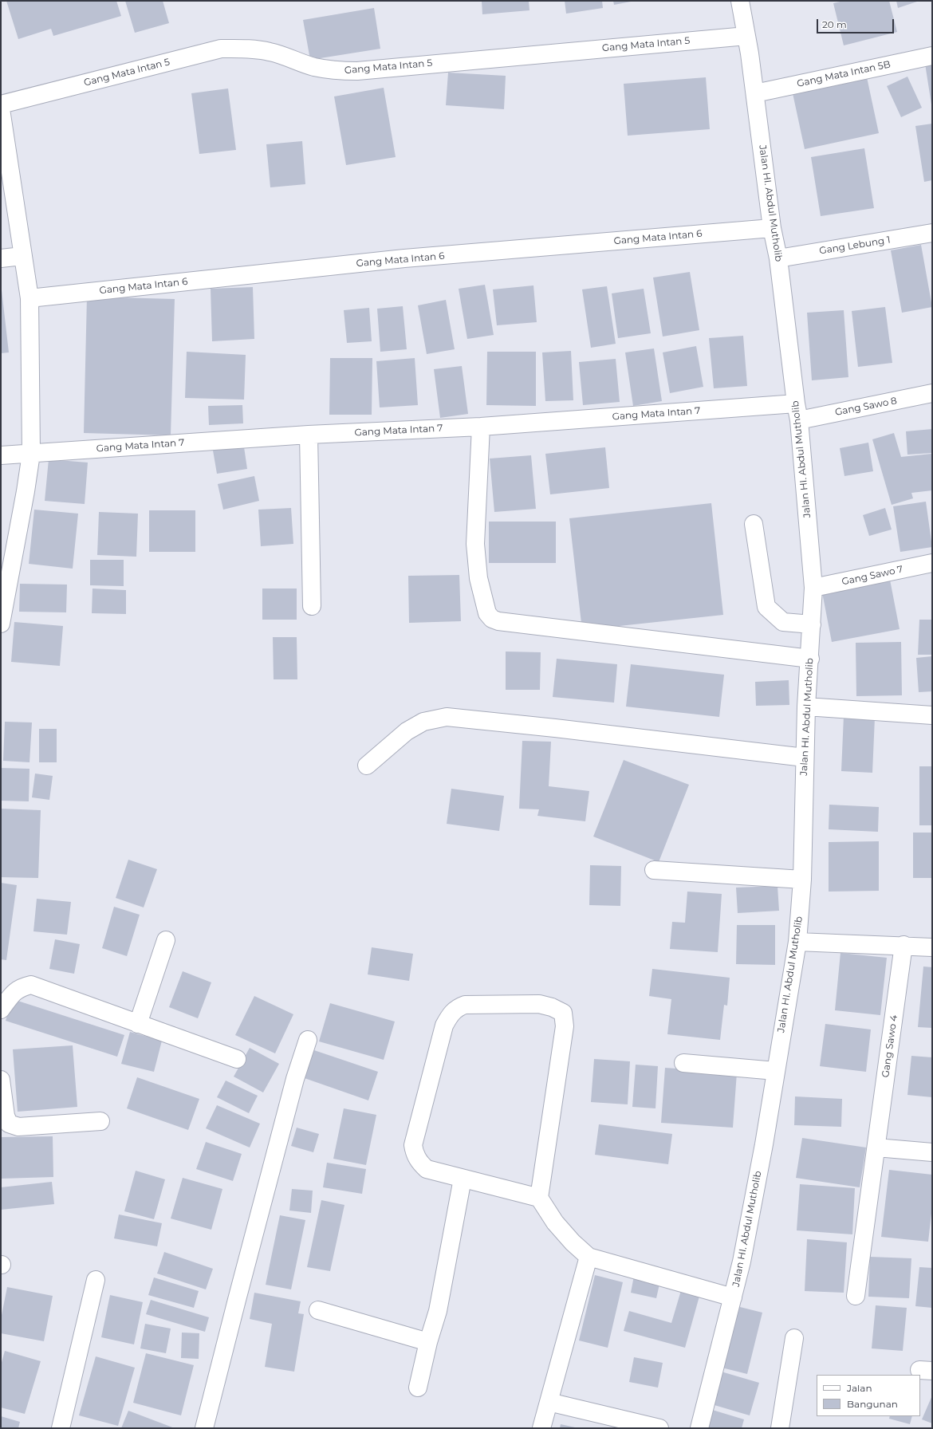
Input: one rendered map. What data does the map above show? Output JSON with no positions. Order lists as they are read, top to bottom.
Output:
{
  "streets": {
    "street": [
      "Gang Mata Intan 5",
      "Gang Mata Intan 5B",
      "Jalan HI. Abdul Mutholib",
      "Gang Mata Intan 6",
      "Gang Lebung 1",
      "Gang Sawo 8",
      "Gang Mata Intan 7",
      "Gang Sawo 7",
      "Gang Sawo 4"
    ]
  },
  "crossings": [
    ["Gang Mata Intan 5", "Jalan HI. Abdul Mutholib"],
    ["Gang Mata Intan 5B", "Jalan HI. Abdul Mutholib"],
    ["Jalan HI. Abdul Mutholib", "Gang Mata Intan 6"],
    ["Jalan HI. Abdul Mutholib", "Gang Lebung 1"],
    ["Jalan HI. Abdul Mutholib", "Gang Sawo 8"],
    ["Jalan HI. Abdul Mutholib", "Gang Mata Intan 7"],
    ["Jalan HI. Abdul Mutholib", "Gang Sawo 7"],
    ["Gang Sawo 8", "Gang Mata Intan 7"]
  ],
  "legend": ["Jalan", "Bangunan"],
  "scale_bar": "20 m"
}
